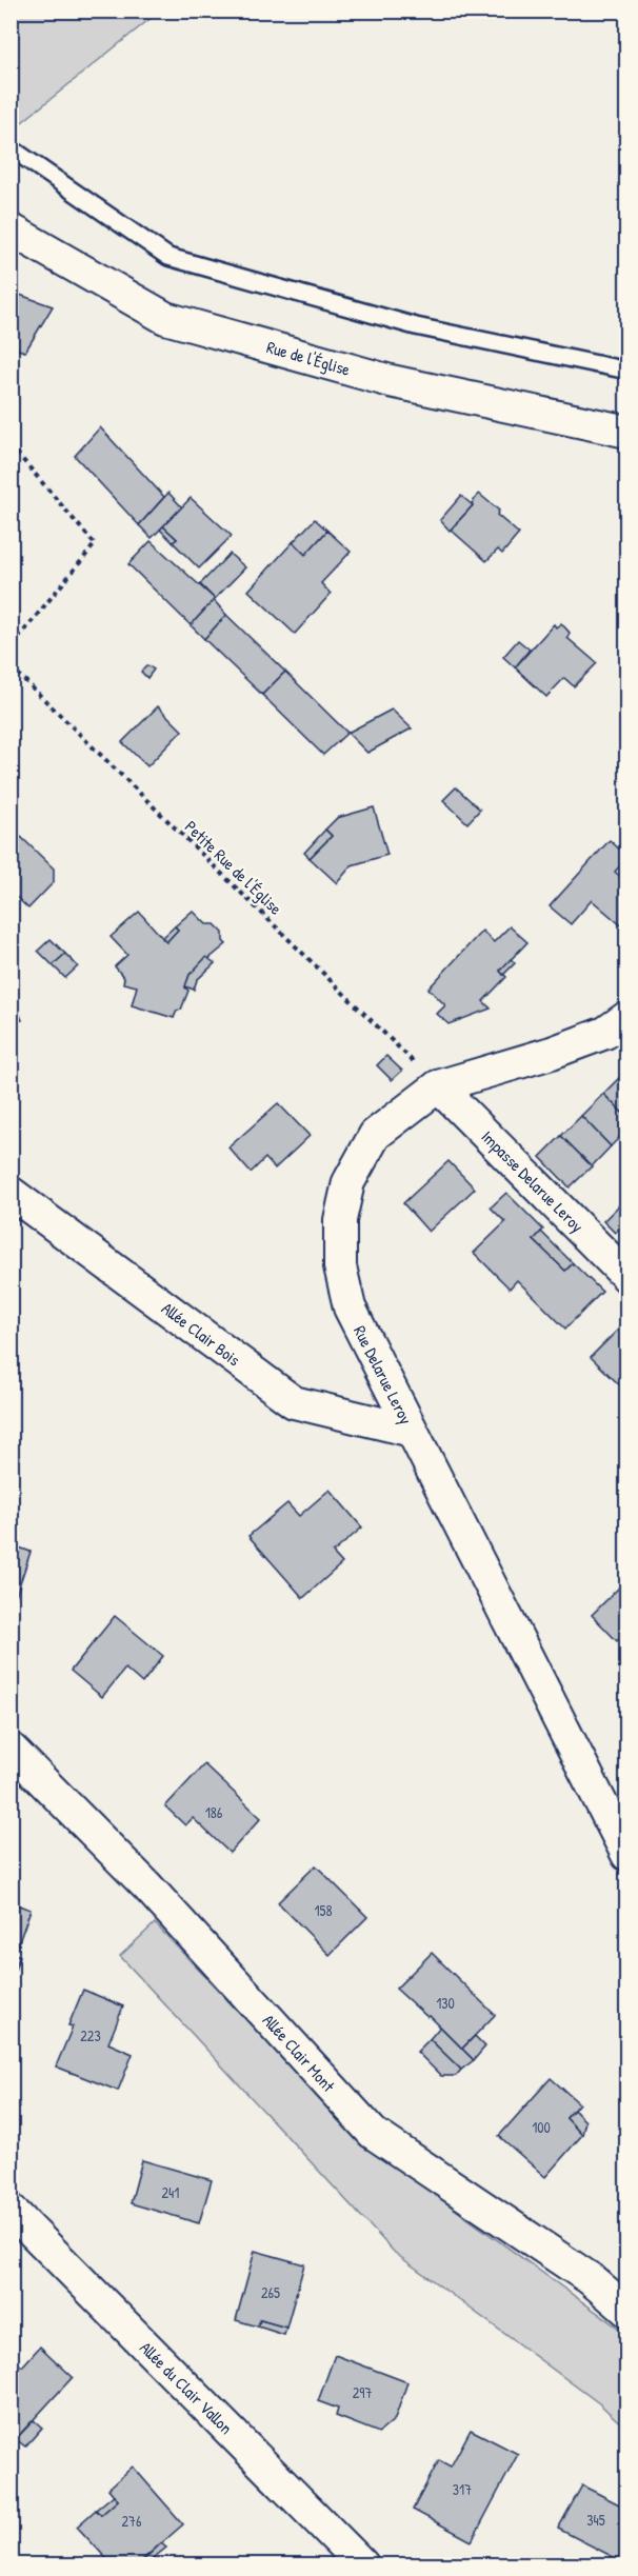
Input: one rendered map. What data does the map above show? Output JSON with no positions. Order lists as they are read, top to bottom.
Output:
{
  "streets": {
    "street": [
      "Rue de l'Église",
      "Impasse Delarue Leroy",
      "Allée Clair Bois",
      "Rue Delarue Leroy",
      "Allée Clair Mont",
      "Allée du Clair Vallon"
    ],
    "path": ["Petite Rue de l'Église"]
  },
  "crossings": [
    ["Petite Rue de l'Église", "Impasse Delarue Leroy"],
    ["Petite Rue de l'Église", "Rue Delarue Leroy"],
    ["Impasse Delarue Leroy", "Rue Delarue Leroy"],
    ["Allée Clair Bois", "Rue Delarue Leroy"]
  ],
  "house_numbers": [
    "186",
    "158",
    "130",
    "223",
    "100",
    "241",
    "265",
    "297",
    "317",
    "345",
    "276"
  ]
}
